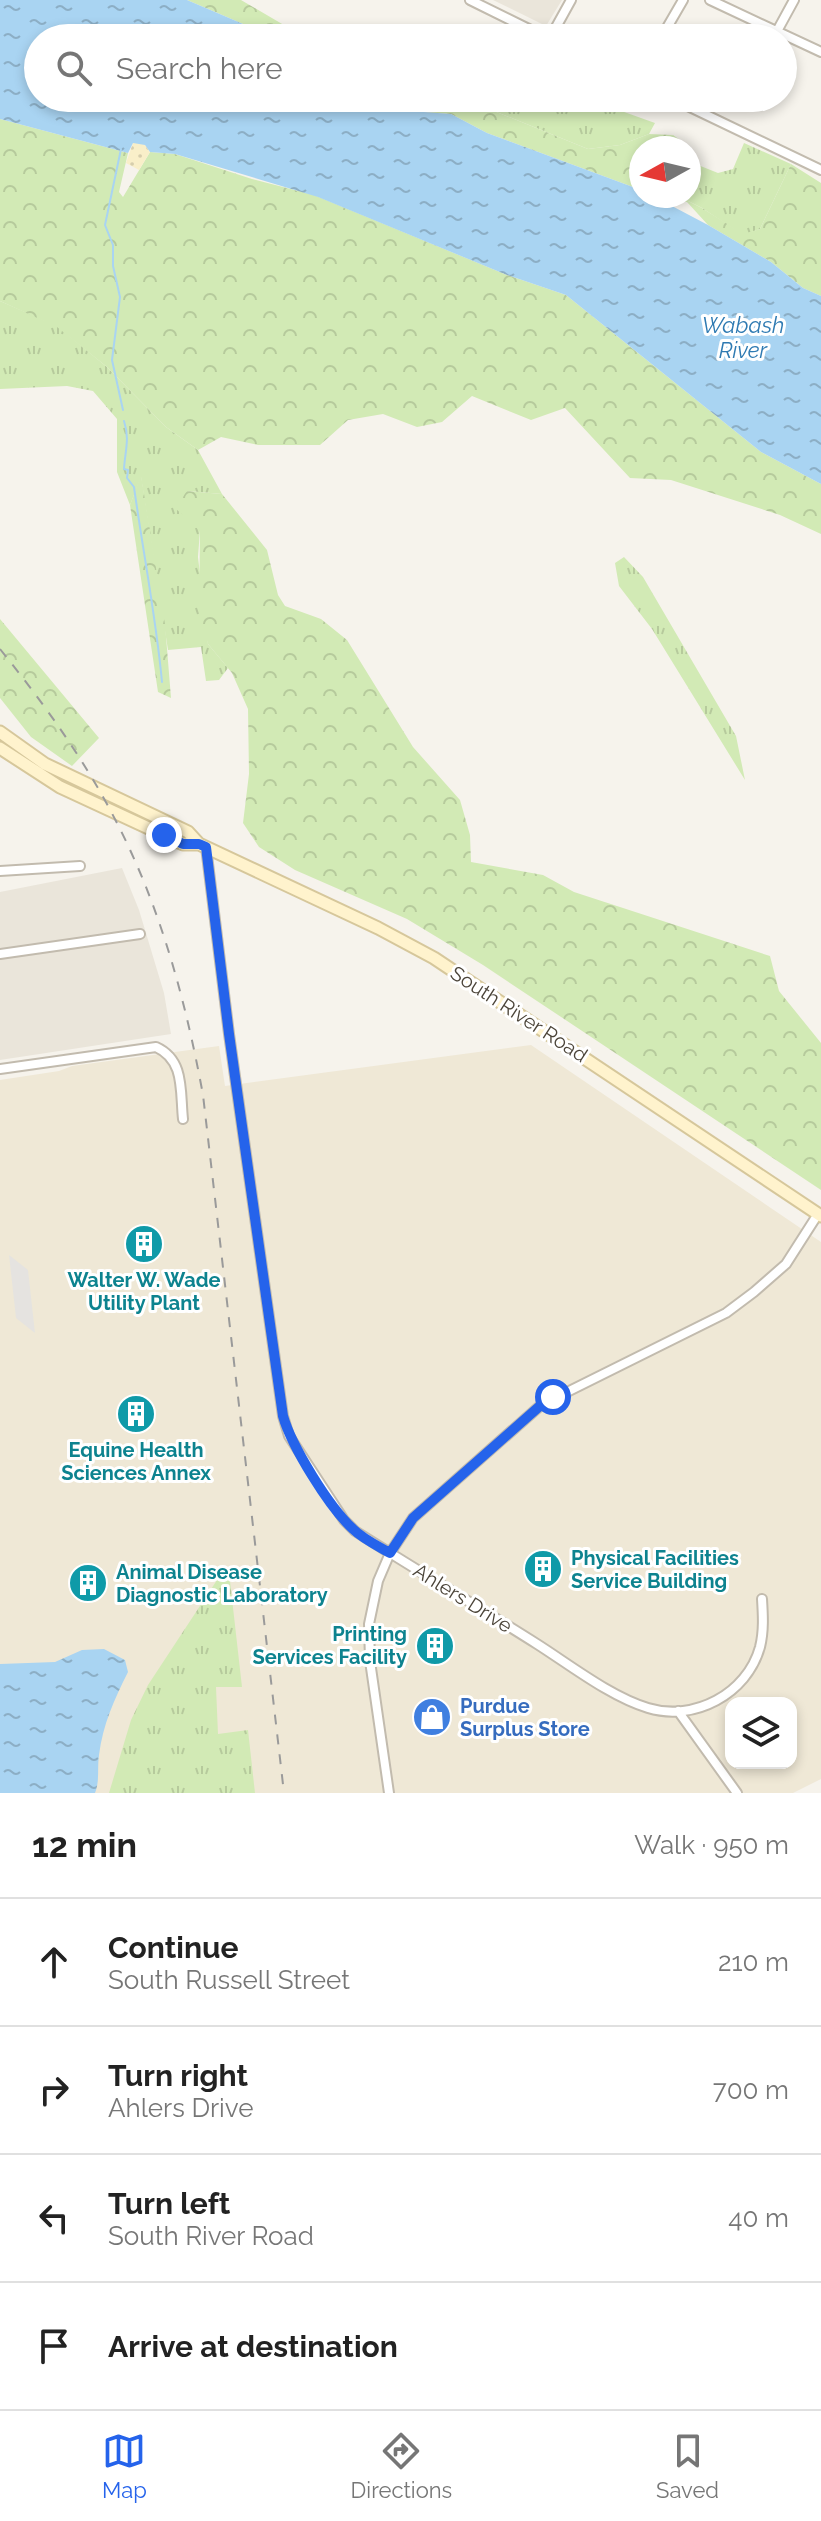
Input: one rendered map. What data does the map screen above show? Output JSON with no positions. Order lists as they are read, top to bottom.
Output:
{
  "streets": {
    "main road": ["South River Road"],
    "street": ["Ahlers Drive"]
  },
  "crossings": [
    ["South River Road", "Ahlers Drive"]
  ],
  "water": ["Wabash River"],
  "places": {
    "building": [
      "Walter W. Wade Utility Plant",
      "Equine Health Sciences Annex",
      "Physical Facilities Service Building",
      "Animal Disease Diagnostic Laboratory",
      "Printing Services Facility"
    ],
    "shop": ["Purdue Surplus Store"]
  },
  "north": "left",
  "page": {
    "search": "Search here",
    "heading": ["12 min", "Walk · 950 m"],
    "list": [
      ["Continue", "South Russell Street", "210 m"],
      ["Turn right", "Ahlers Drive", "700 m"],
      ["Turn left", "South River Road", "40 m"],
      "Arrive at destination"
    ],
    "nav": ["Map", "Directions", "Saved"]
  }
}
